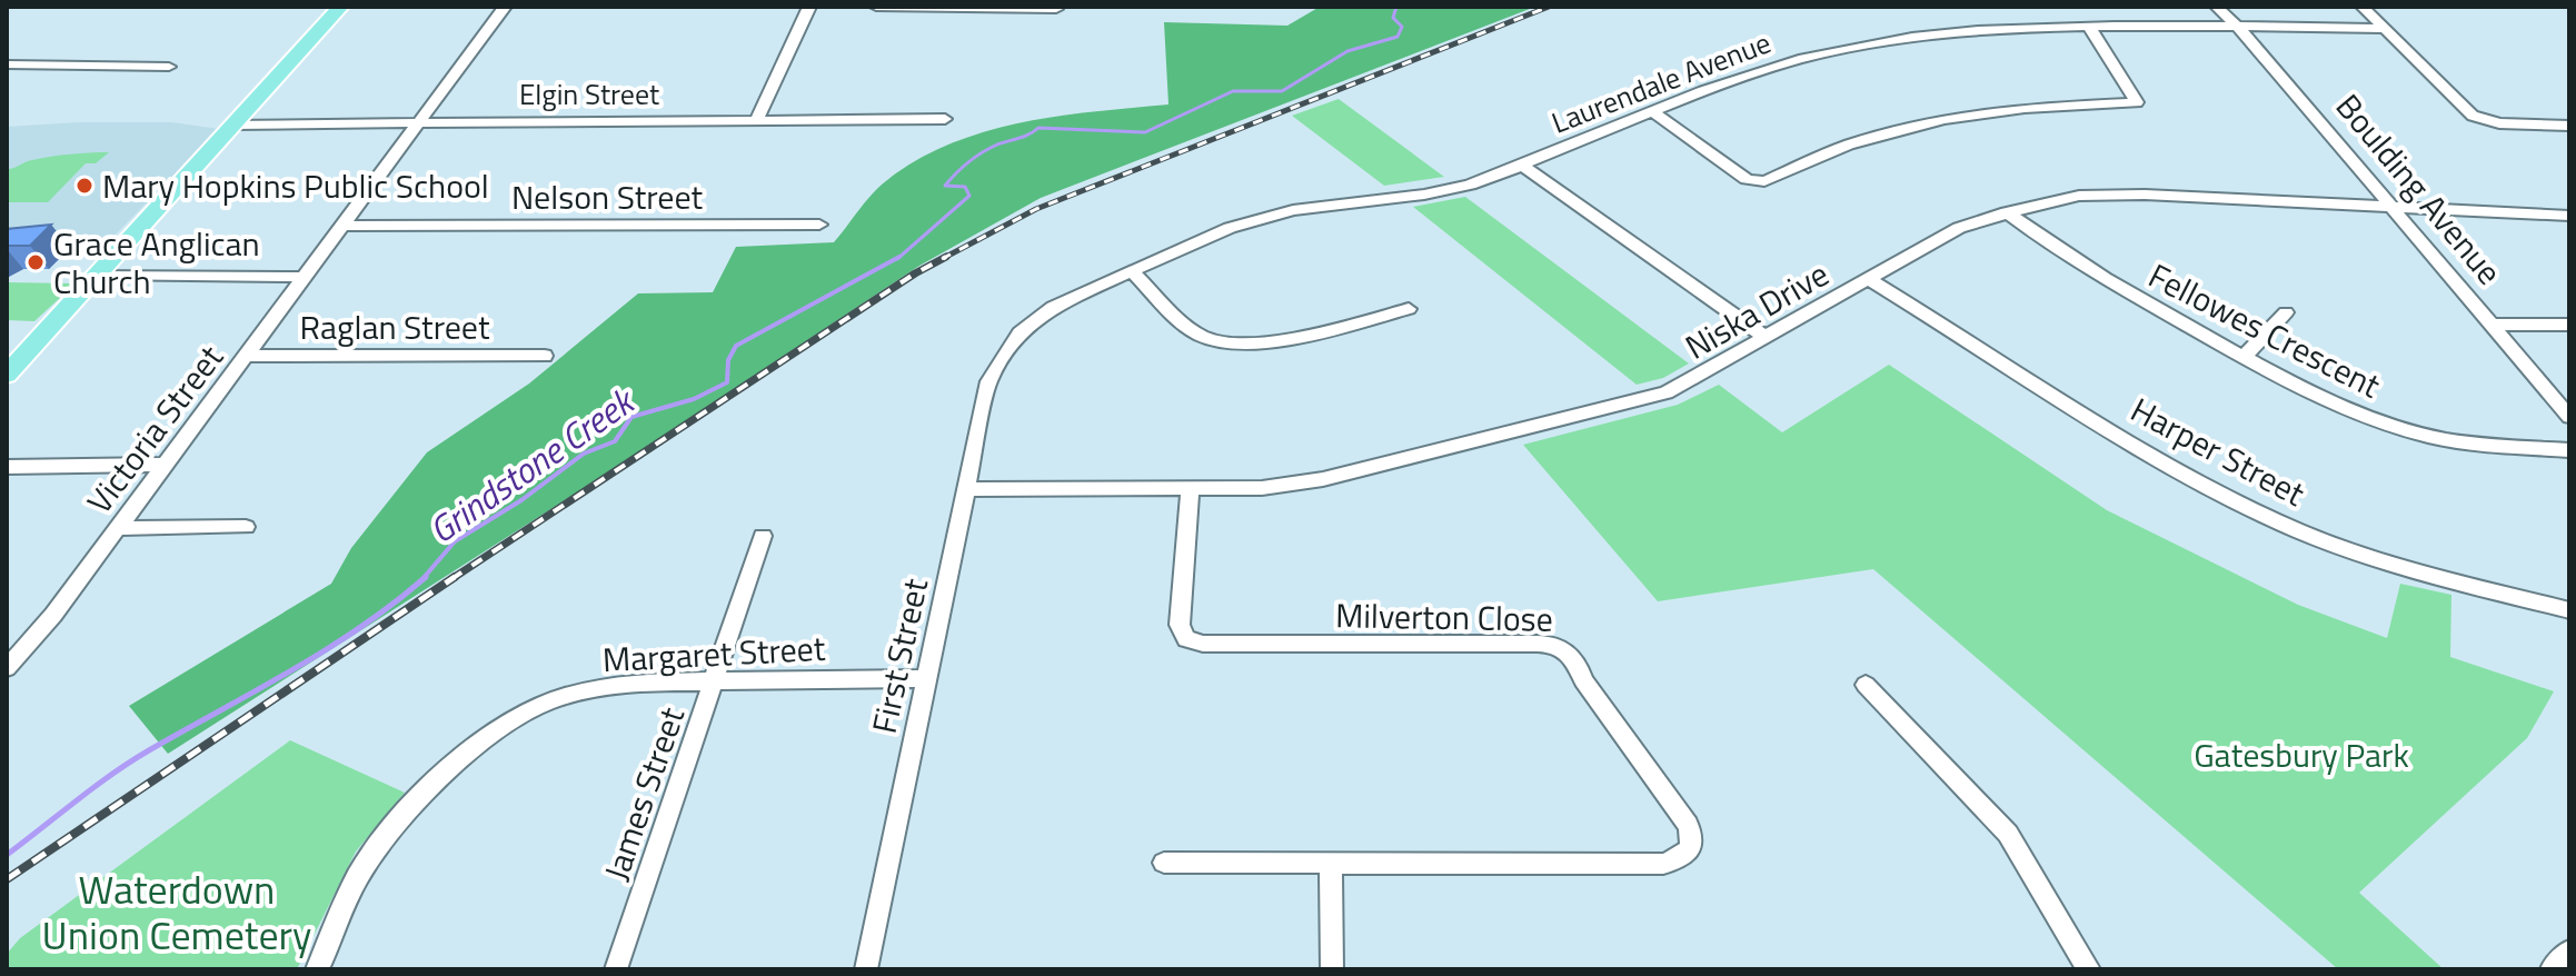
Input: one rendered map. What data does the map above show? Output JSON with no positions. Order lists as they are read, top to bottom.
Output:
{
  "streets": {
    "street": [
      "Laurendale Avenue",
      "Elgin Street",
      "Boulding Avenue",
      "Nelson Street",
      "Niska Drive",
      "Raglan Street",
      "Fellowes Crescent",
      "Victoria Street",
      "Harper Street",
      "Milverton Close",
      "Margaret Street",
      "First Street",
      "James Street"
    ]
  },
  "crossings": [
    ["Laurendale Avenue", "Boulding Avenue"],
    ["Laurendale Avenue", "First Street"],
    ["Elgin Street", "Victoria Street"],
    ["Boulding Avenue", "Niska Drive"],
    ["Nelson Street", "Victoria Street"],
    ["Niska Drive", "Fellowes Crescent"],
    ["Niska Drive", "Harper Street"],
    ["Niska Drive", "Milverton Close"],
    ["Niska Drive", "First Street"],
    ["Raglan Street", "Victoria Street"],
    ["Margaret Street", "First Street"],
    ["Margaret Street", "James Street"]
  ],
  "water": ["Grindstone Creek"],
  "parks": ["Gatesbury Park", "Waterdown Union Cemetery"],
  "places": ["Mary Hopkins Public School", "Grace Anglican Church"]
}
